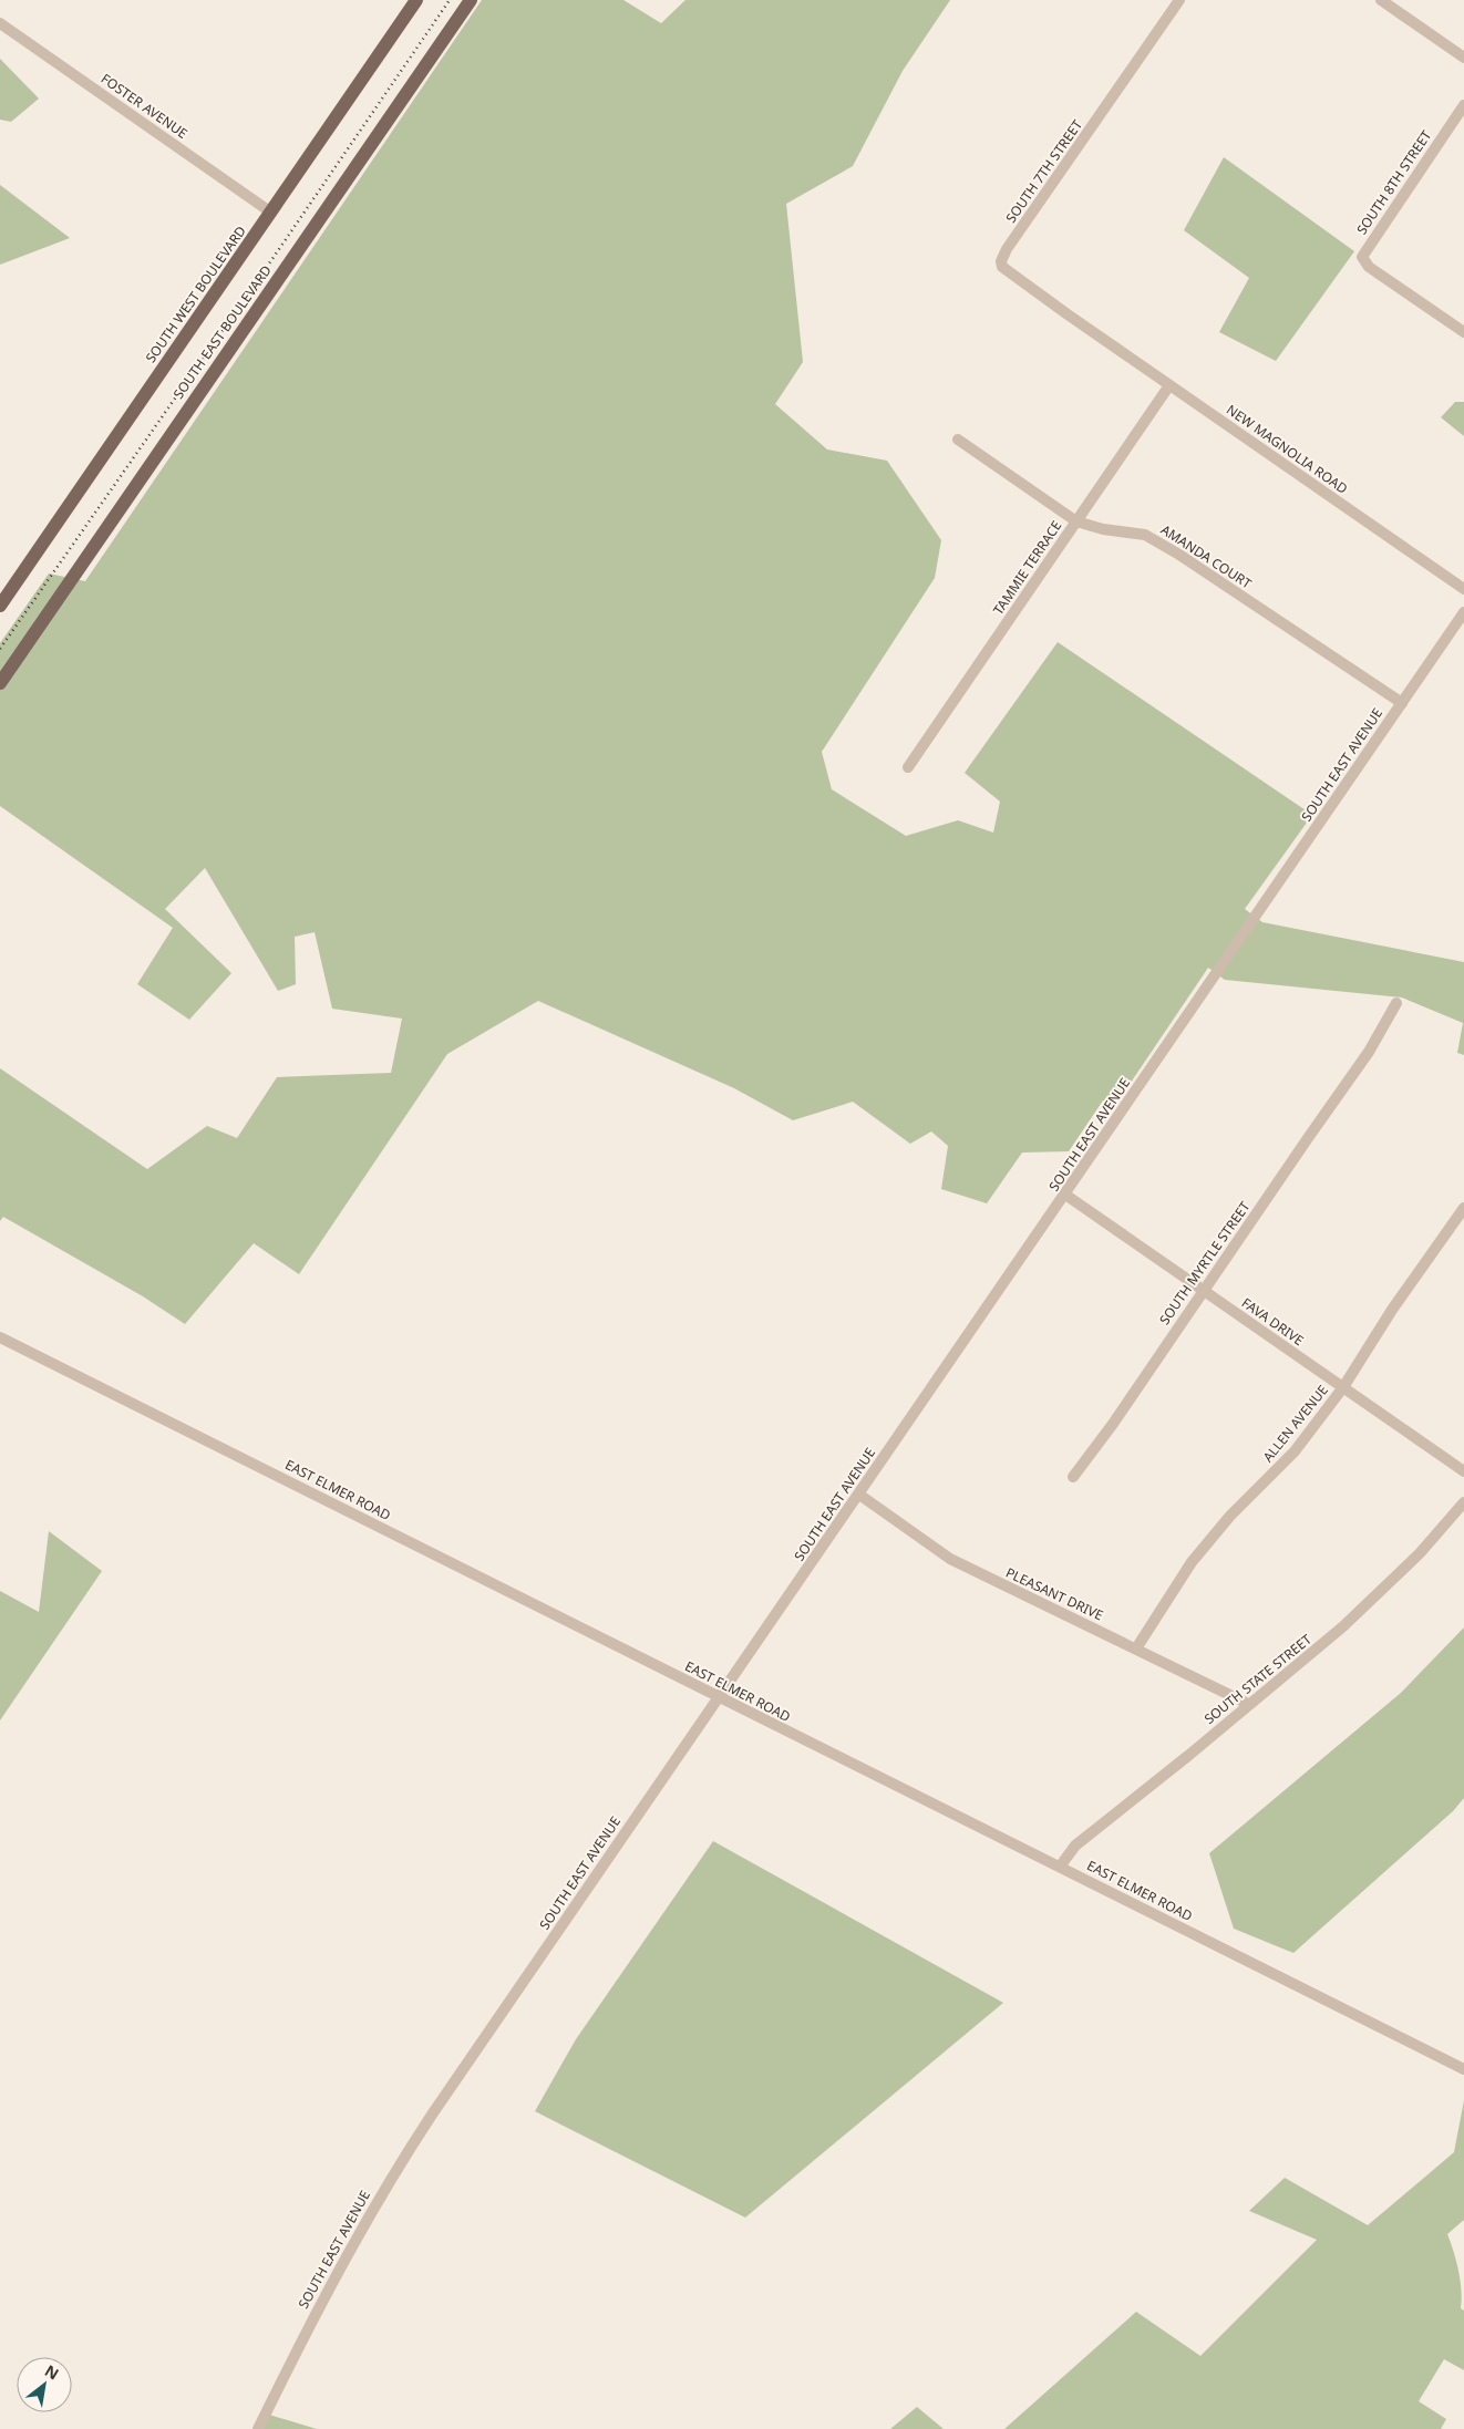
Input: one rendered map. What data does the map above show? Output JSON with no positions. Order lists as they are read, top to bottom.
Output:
{
  "streets": {
    "main road": ["SOUTH WEST BOULEVARD", "SOUTH EAST BOULEVARD"],
    "street": [
      "FOSTER AVENUE",
      "SOUTH 7TH STREET",
      "SOUTH 8TH STREET",
      "NEW MAGNOLIA ROAD",
      "AMANDA COURT",
      "TAMMIE TERRACE",
      "SOUTH EAST AVENUE",
      "SOUTH MYRTLE STREET",
      "FAVA DRIVE",
      "ALLEN AVENUE",
      "EAST ELMER ROAD",
      "PLEASANT DRIVE",
      "SOUTH STATE STREET"
    ]
  },
  "crossings": [
    ["FOSTER AVENUE", "SOUTH WEST BOULEVARD"],
    ["SOUTH 7TH STREET", "NEW MAGNOLIA ROAD"],
    ["NEW MAGNOLIA ROAD", "TAMMIE TERRACE"],
    ["AMANDA COURT", "TAMMIE TERRACE"],
    ["AMANDA COURT", "SOUTH EAST AVENUE"],
    ["SOUTH EAST AVENUE", "FAVA DRIVE"],
    ["SOUTH EAST AVENUE", "EAST ELMER ROAD"],
    ["SOUTH EAST AVENUE", "PLEASANT DRIVE"],
    ["SOUTH MYRTLE STREET", "FAVA DRIVE"],
    ["FAVA DRIVE", "ALLEN AVENUE"],
    ["ALLEN AVENUE", "PLEASANT DRIVE"],
    ["EAST ELMER ROAD", "SOUTH STATE STREET"],
    ["PLEASANT DRIVE", "SOUTH STATE STREET"]
  ],
  "north": "top right"
}
